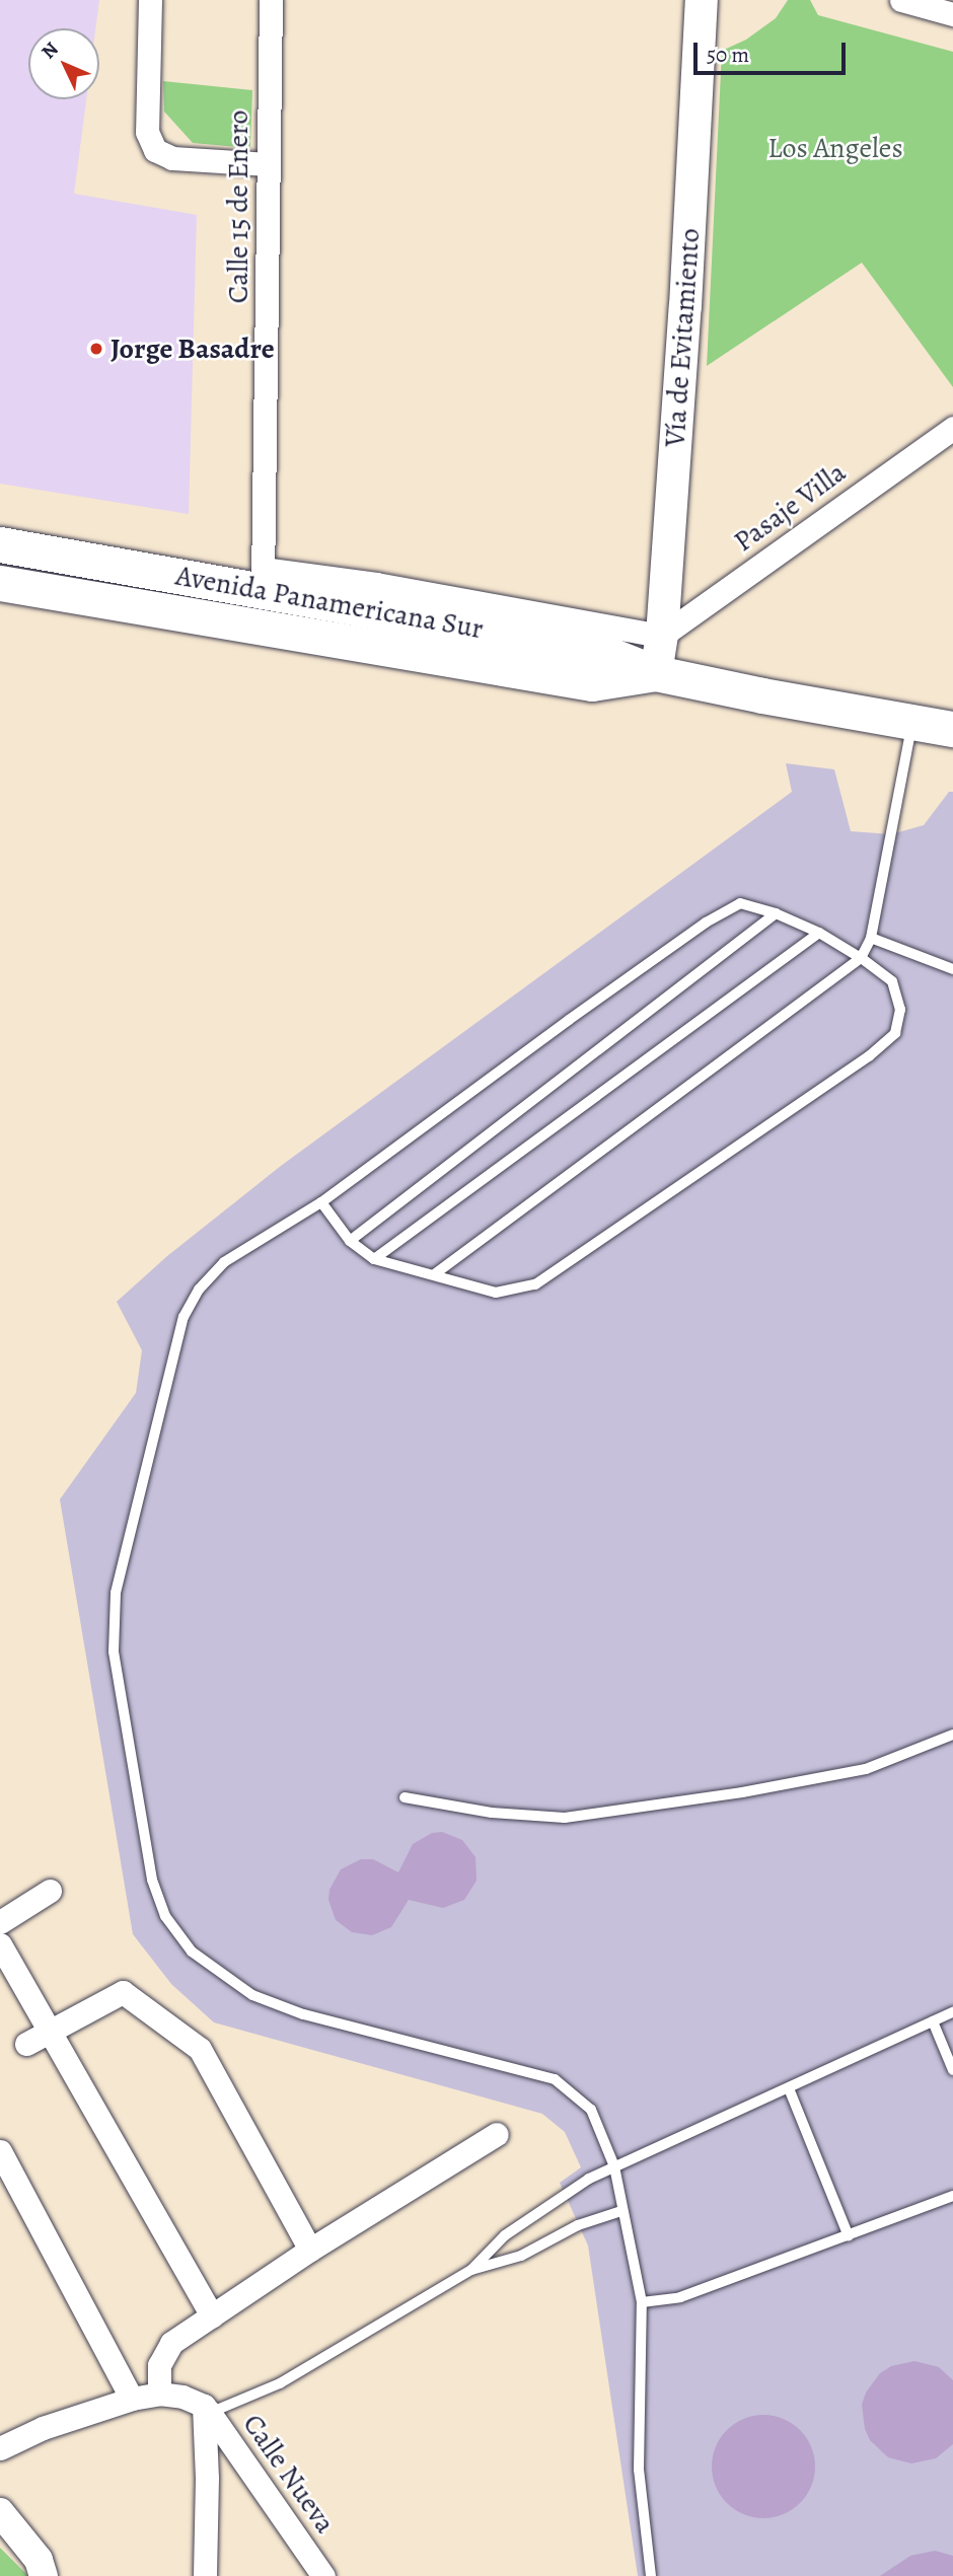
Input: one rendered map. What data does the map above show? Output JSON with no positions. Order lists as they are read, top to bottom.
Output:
{
  "streets": {
    "main road": ["Vía de Evitamiento", "Avenida Panamericana Sur"],
    "street": ["Calle 15 de Enero", "Pasaje Villa", "Calle Nueva"]
  },
  "crossings": [
    ["Calle 15 de Enero", "Avenida Panamericana Sur"],
    ["Vía de Evitamiento", "Pasaje Villa"],
    ["Vía de Evitamiento", "Avenida Panamericana Sur"],
    ["Pasaje Villa", "Avenida Panamericana Sur"]
  ],
  "parks": ["Los Angeles"],
  "places": ["Jorge Basadre"],
  "scale_bar": "50 m",
  "north": "top left"
}
